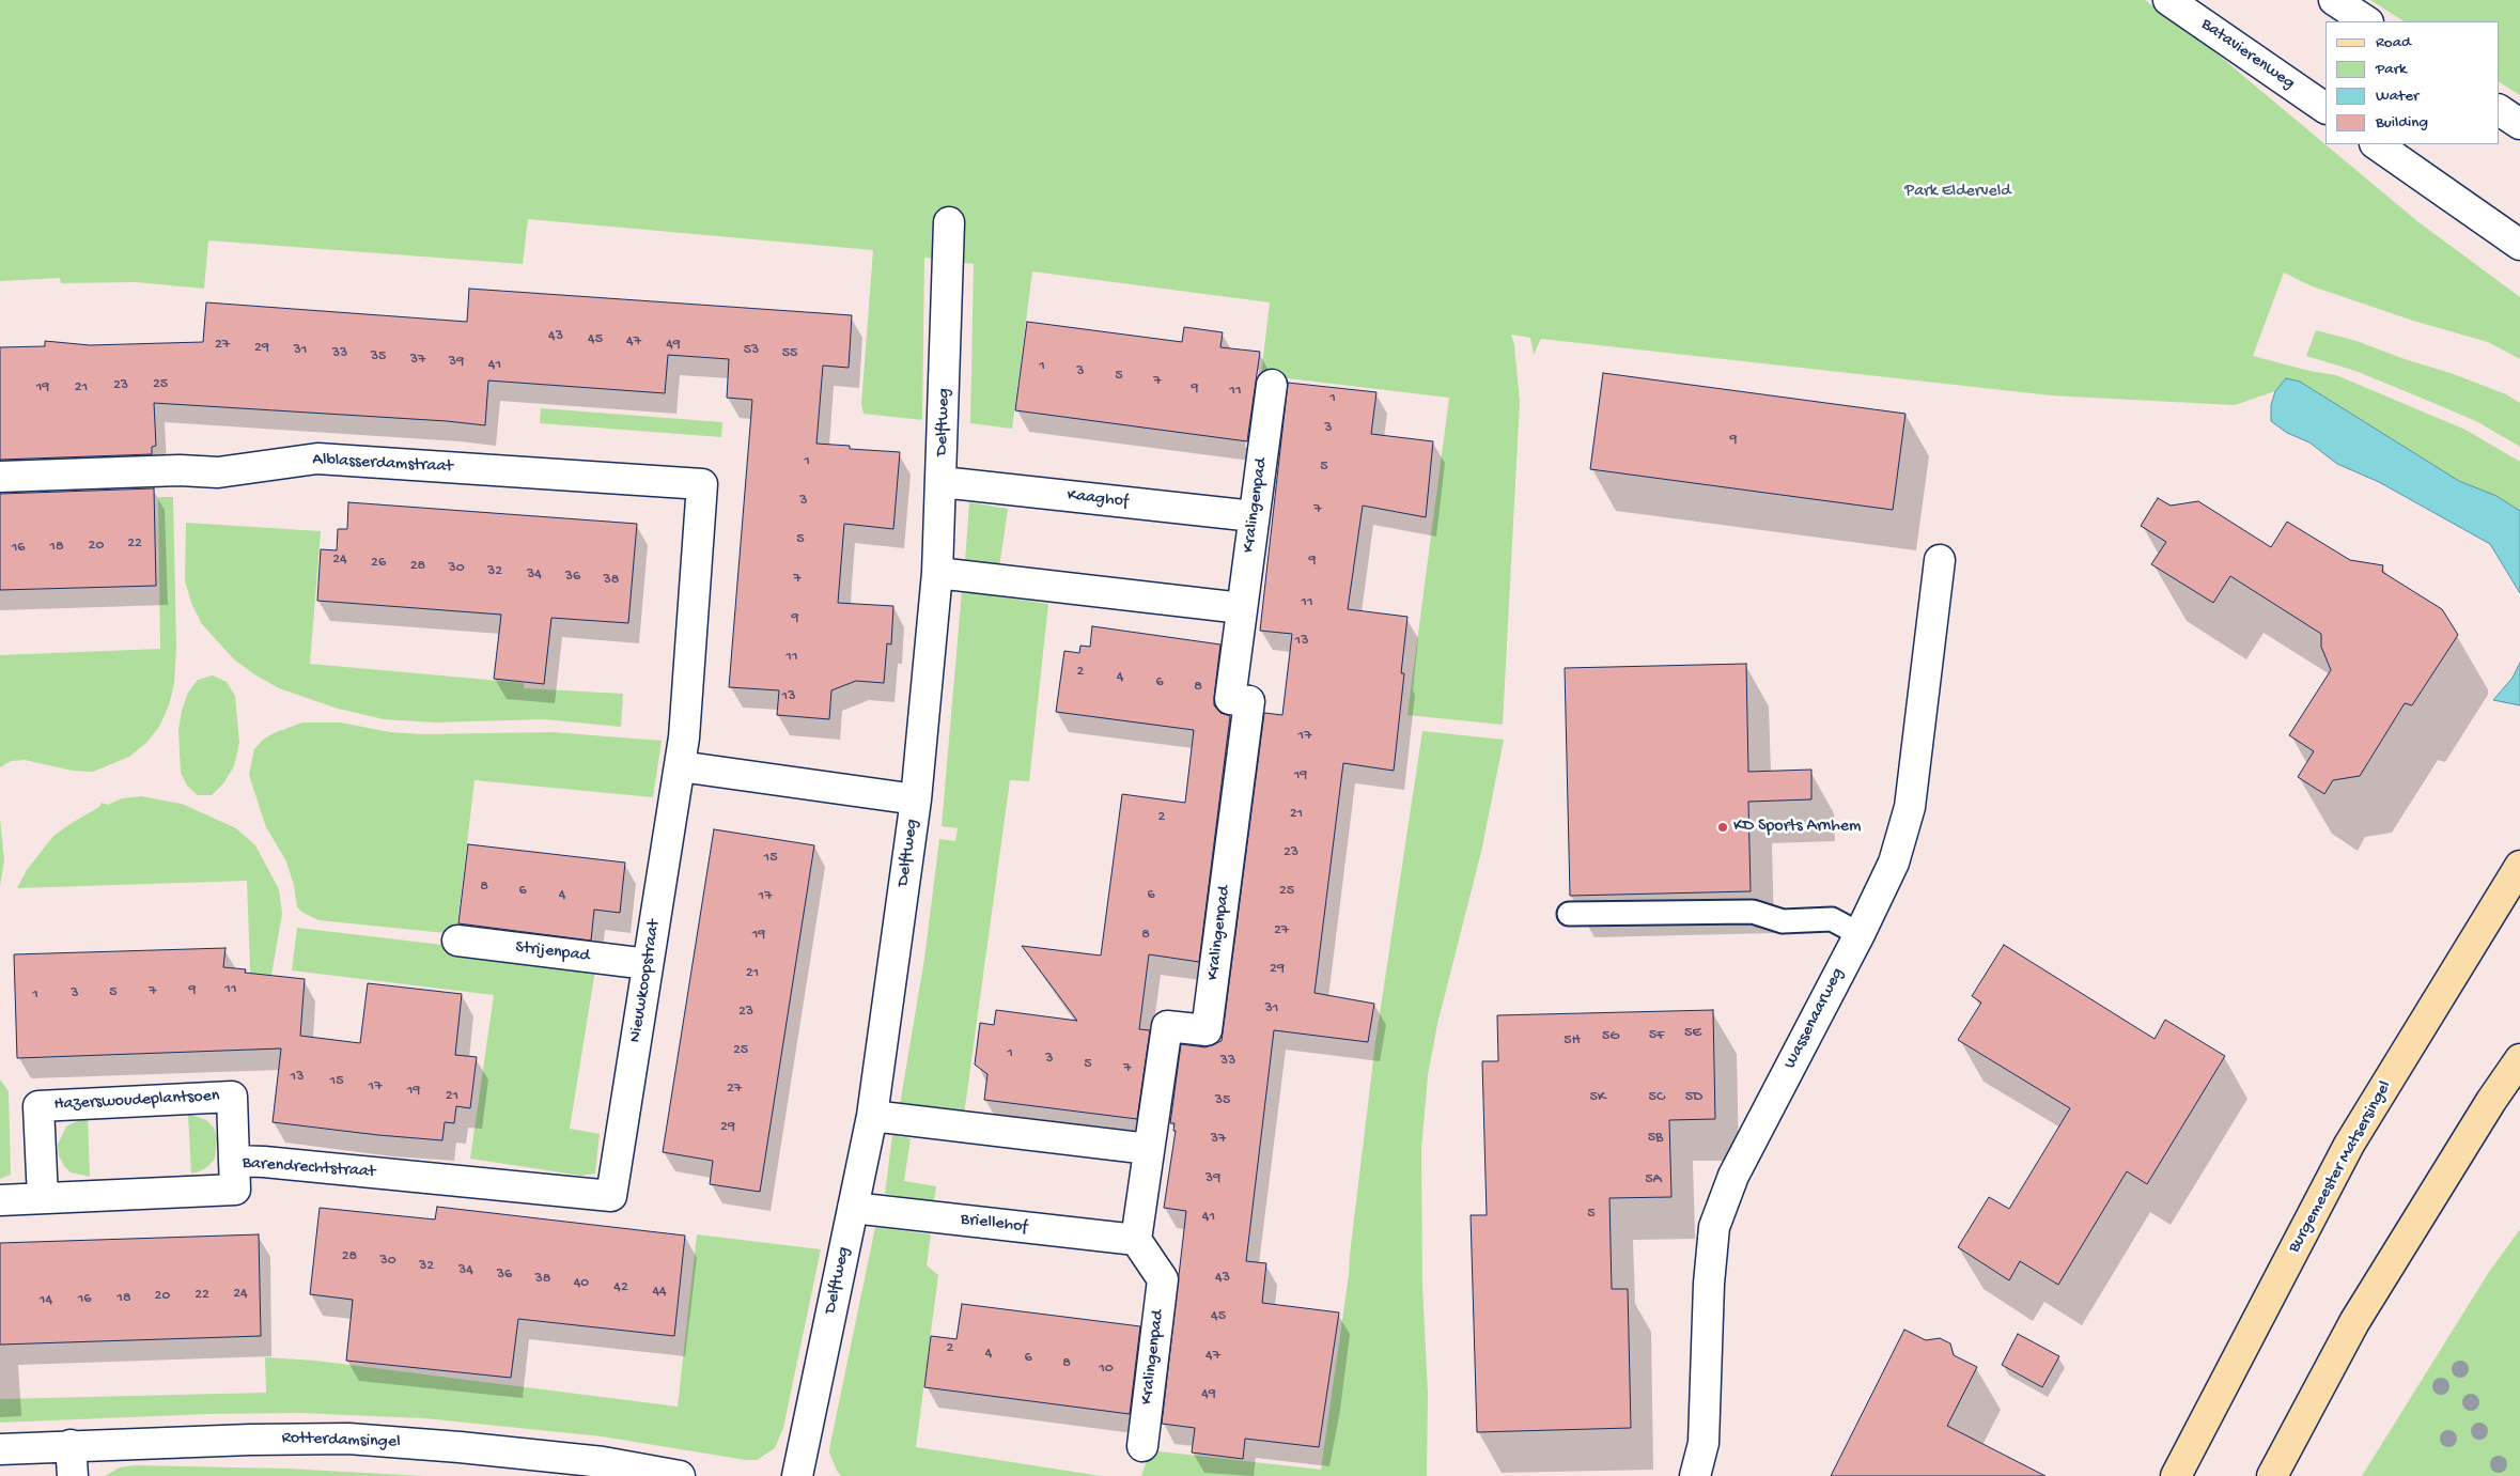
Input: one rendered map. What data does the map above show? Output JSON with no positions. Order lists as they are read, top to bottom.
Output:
{
  "streets": {
    "main road": ["Burgemeester Matsersingel"],
    "street": [
      "Batavierenweg",
      "Delftweg",
      "Alblasserdamstraat",
      "Kaaghof",
      "Kralingenpad",
      "Strijenpad",
      "Nieuwkoopstraat",
      "Wassenaarweg",
      "Hazerswoudeplantsoen",
      "Barendrechtstraat",
      "Briellehof",
      "Rotterdamsingel"
    ]
  },
  "crossings": [
    ["Delftweg", "Kaaghof"],
    ["Delftweg", "Briellehof"],
    ["Alblasserdamstraat", "Nieuwkoopstraat"],
    ["Kaaghof", "Kralingenpad"],
    ["Kralingenpad", "Briellehof"],
    ["Strijenpad", "Nieuwkoopstraat"],
    ["Nieuwkoopstraat", "Barendrechtstraat"],
    ["Hazerswoudeplantsoen", "Barendrechtstraat"]
  ],
  "parks": ["Park Elderveld"],
  "places": ["KD Sports Arnhem"],
  "house_numbers": [
    "43",
    "45",
    "47",
    "27",
    "49",
    "29",
    "31",
    "53",
    "33",
    "55",
    "35",
    "37",
    "39",
    "41",
    "1",
    "3",
    "5",
    "7",
    "25",
    "23",
    "19",
    "21",
    "9",
    "11",
    "1",
    "3",
    "9",
    "1",
    "5",
    "3",
    "7",
    "5",
    "22",
    "20",
    "18",
    "16",
    "24",
    "9",
    "26",
    "28",
    "30",
    "32",
    "34",
    "36",
    "7",
    "38",
    "11",
    "9",
    "13",
    "11",
    "2",
    "4",
    "6",
    "8",
    "13",
    "17",
    "19",
    "21",
    "2",
    "23",
    "15",
    "8",
    "6",
    "25",
    "4",
    "6",
    "17",
    "27",
    "19",
    "8",
    "29",
    "21",
    "11",
    "9",
    "7",
    "5",
    "3",
    "1",
    "31",
    "23",
    "5E",
    "5F",
    "5G",
    "5H",
    "25",
    "1",
    "3",
    "33",
    "5",
    "7",
    "13",
    "15",
    "17",
    "27",
    "19",
    "21",
    "5K",
    "5C",
    "5D",
    "35",
    "29",
    "5B",
    "37",
    "39",
    "5A",
    "5",
    "41",
    "28",
    "30",
    "32",
    "34",
    "36",
    "43",
    "38",
    "40",
    "42",
    "44",
    "24",
    "22",
    "20",
    "18",
    "16",
    "14",
    "45",
    "2",
    "4",
    "47",
    "6",
    "8",
    "10",
    "49"
  ],
  "legend": [
    "Road",
    "Park",
    "Water",
    "Building"
  ]
}
